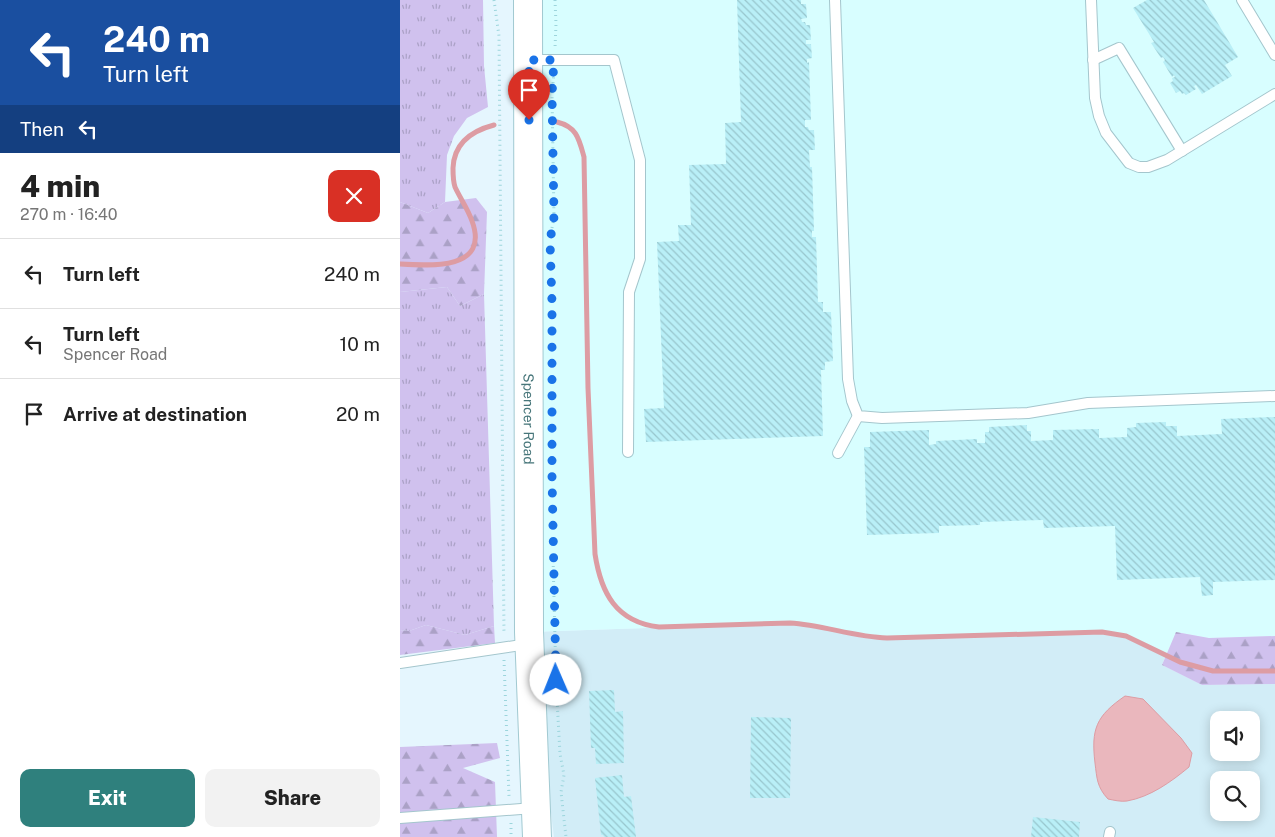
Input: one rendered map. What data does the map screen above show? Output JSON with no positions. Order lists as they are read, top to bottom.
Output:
{
  "streets": {
    "street": ["Spencer Road"]
  },
  "page": {
    "turn": ["240 m", "Turn left"],
    "then": "Then",
    "heading": ["4 min", "270 m · 16:40"],
    "list": [
      {
        "name": "Turn left",
        "value": "240 m"
      },
      {
        "name": "Turn left",
        "note": "Spencer Road",
        "value": "10 m"
      },
      {
        "name": "Arrive at destination",
        "value": "20 m"
      }
    ],
    "buttons": ["Exit", "Share"]
  }
}
